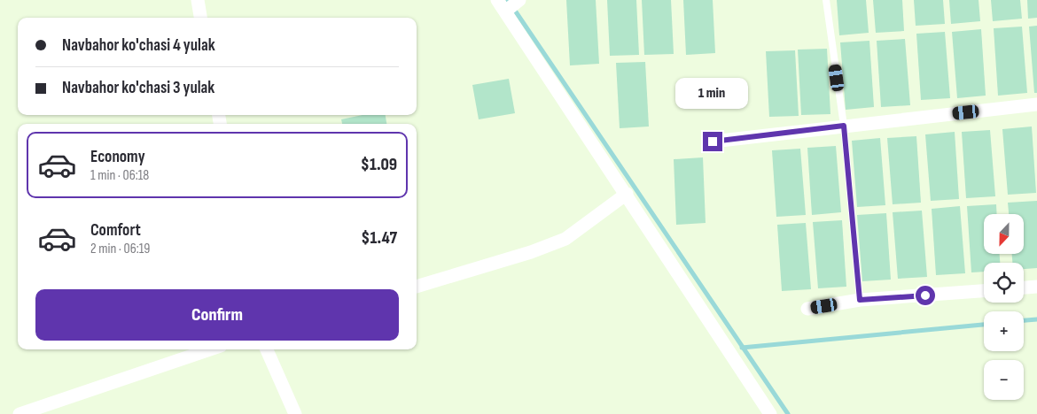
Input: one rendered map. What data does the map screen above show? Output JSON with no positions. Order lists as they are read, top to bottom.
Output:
{
  "north": "bottom",
  "page": {
    "banner": ["Navbahor ko'chasi 4 yulak", "Navbahor ko'chasi 3 yulak"],
    "bubble": "1 min",
    "list": [
      {
        "name": "Economy",
        "note": "1 min · 06:18",
        "value": "$1.09"
      },
      {
        "name": "Comfort",
        "note": "2 min · 06:19",
        "value": "$1.47"
      }
    ],
    "map_buttons": ["+", "−"],
    "buttons": "Confirm"
  }
}
